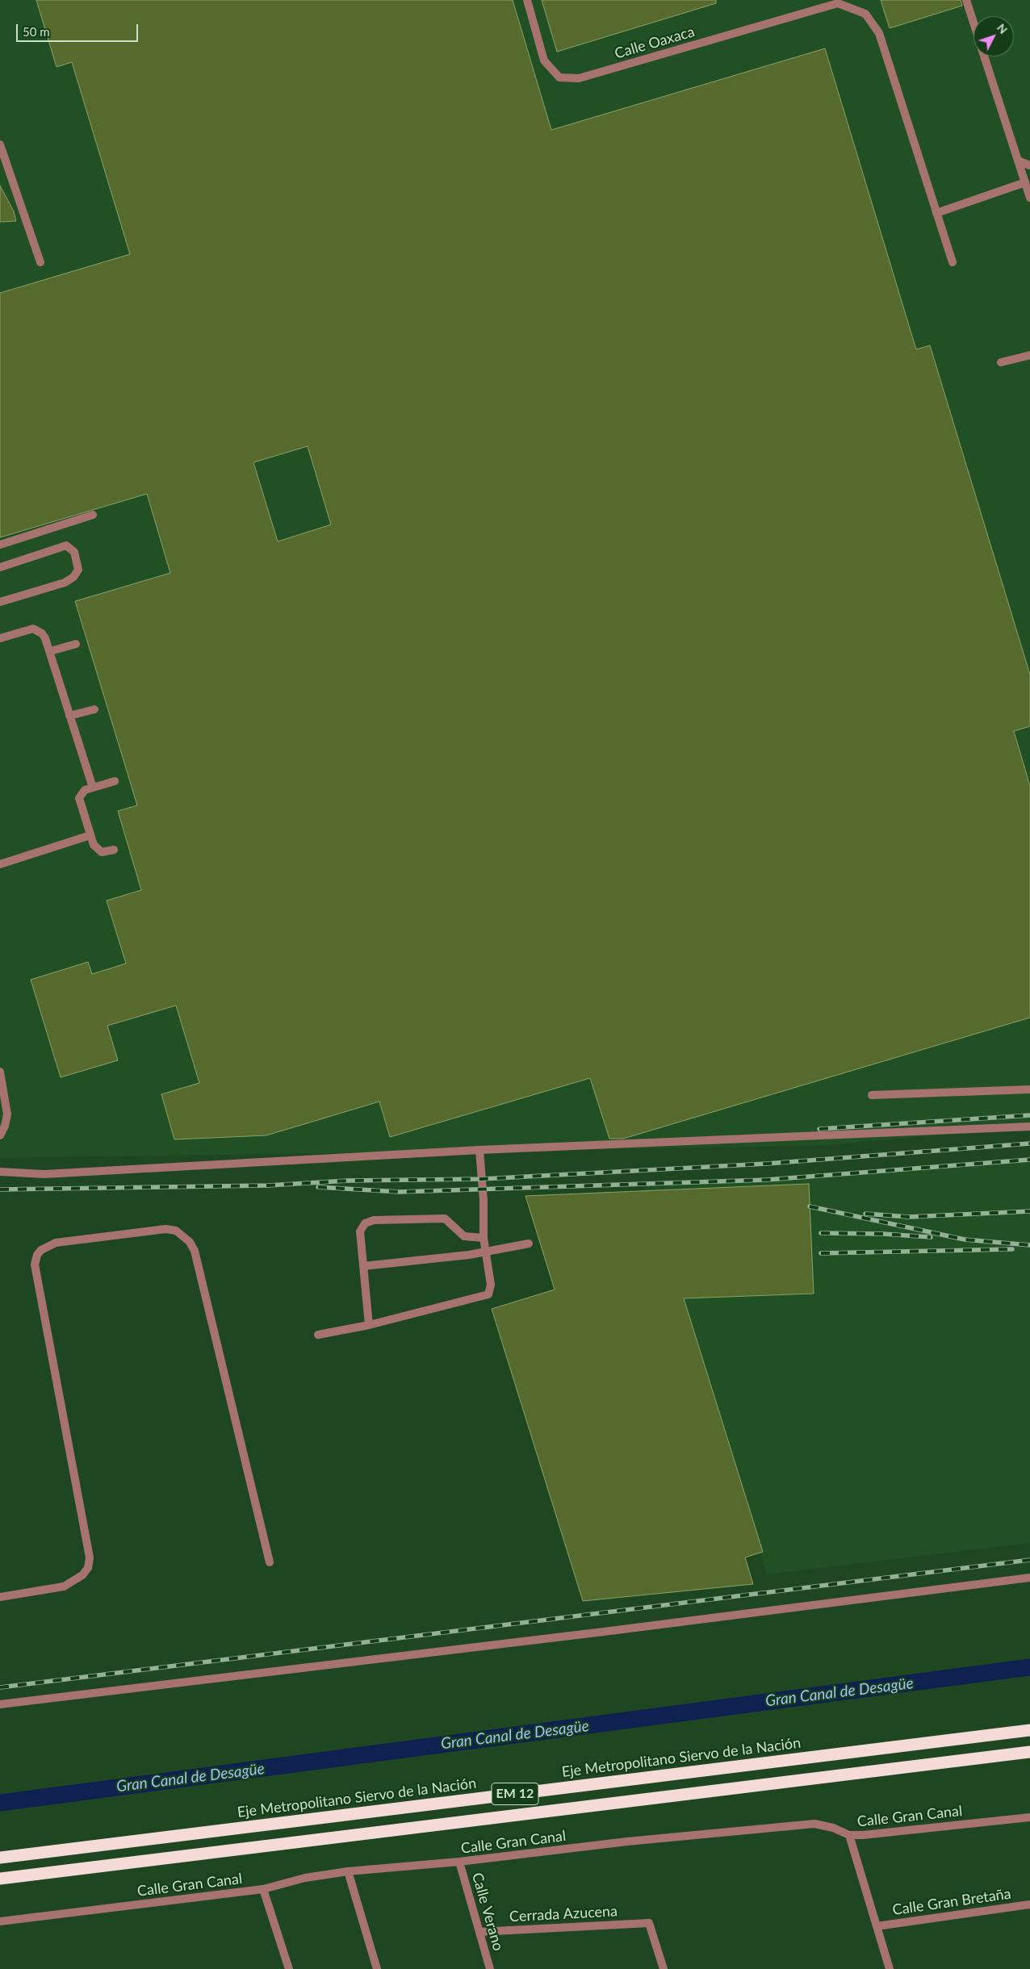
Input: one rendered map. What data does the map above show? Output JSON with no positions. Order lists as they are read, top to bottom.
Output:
{
  "streets": {
    "highway": ["Eje Metropolitano Siervo de la Nación", "EM 12"],
    "street": [
      "Calle Oaxaca",
      "Calle Gran Canal",
      "Calle Gran Bretaña",
      "Calle Verano",
      "Cerrada Azucena"
    ]
  },
  "crossings": [
    ["Calle Gran Canal", "Calle Verano"],
    ["Calle Verano", "Cerrada Azucena"]
  ],
  "water": ["Gran Canal de Desagüe"],
  "scale_bar": "50 m",
  "north": "top right"
}
